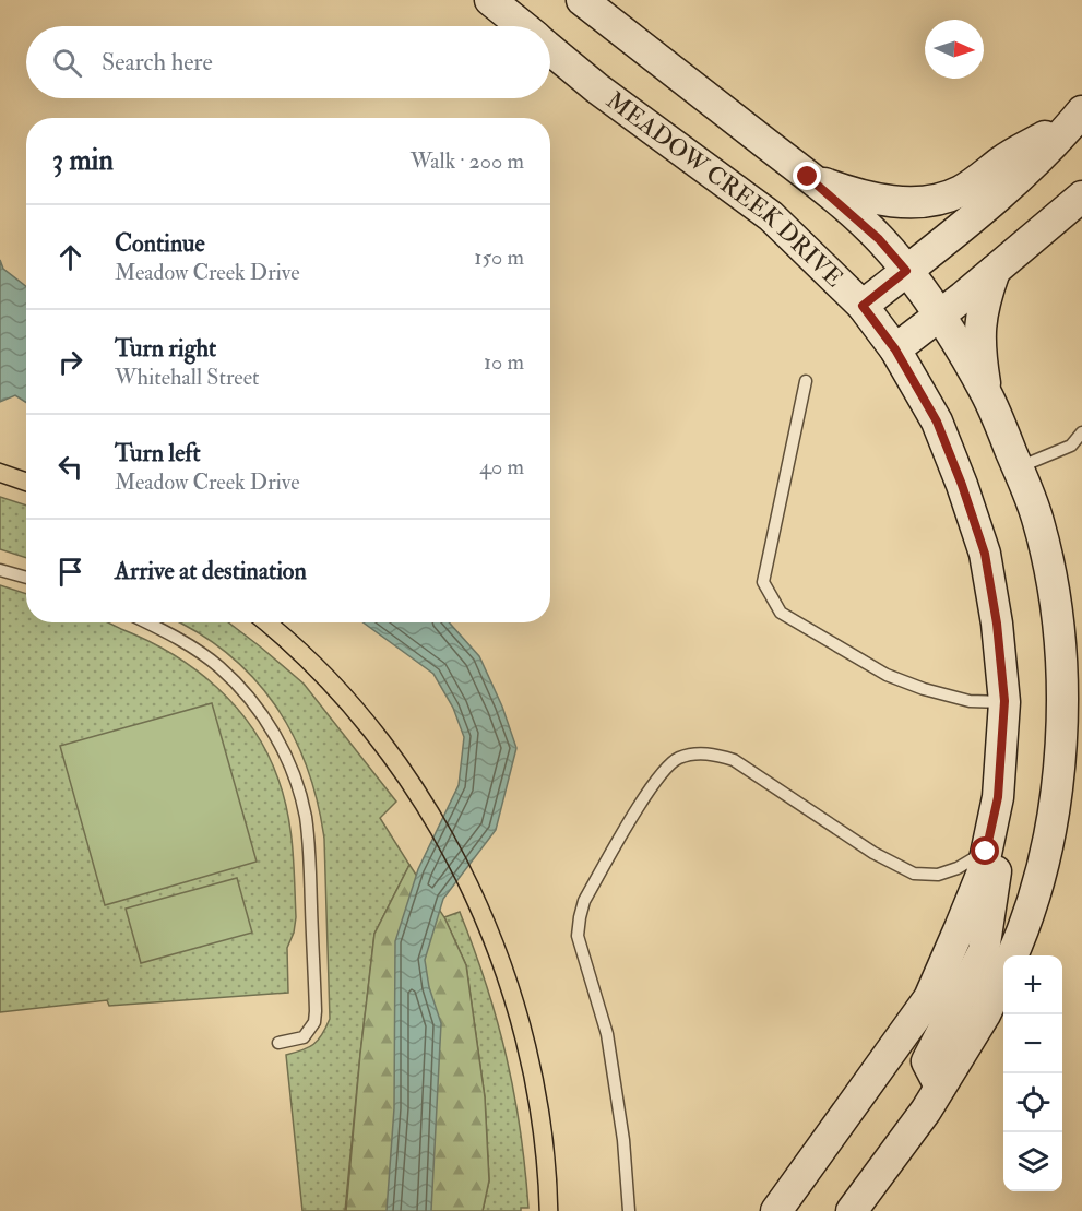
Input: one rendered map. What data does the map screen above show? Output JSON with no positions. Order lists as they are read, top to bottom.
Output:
{
  "streets": {
    "street": ["MEADOW CREEK DRIVE"]
  },
  "north": "right",
  "page": {
    "search": "Search here",
    "heading": ["3 min", "Walk · 200 m"],
    "list": [
      ["Continue", "Meadow Creek Drive", "150 m"],
      ["Turn right", "Whitehall Street", "10 m"],
      ["Turn left", "Meadow Creek Drive", "40 m"],
      "Arrive at destination"
    ],
    "map_buttons": ["+", "−"]
  }
}
